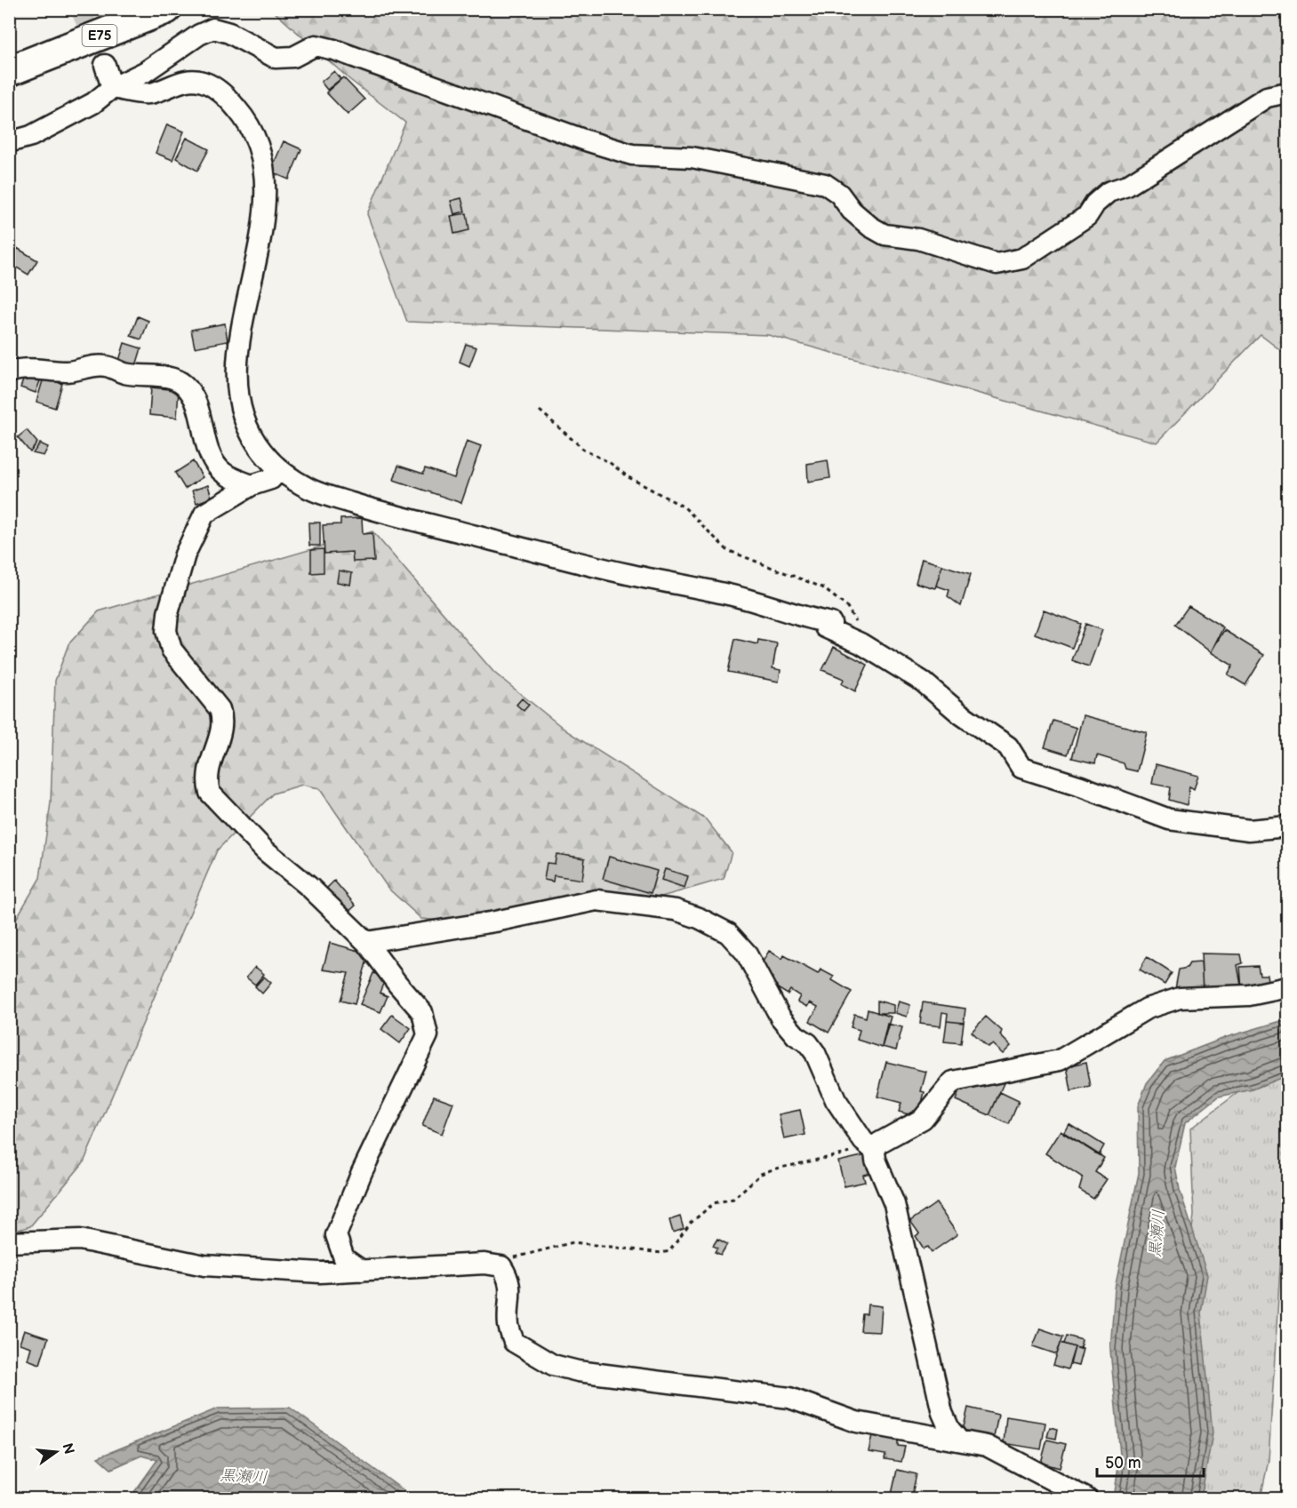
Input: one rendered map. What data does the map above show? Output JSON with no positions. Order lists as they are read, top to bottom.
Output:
{
  "streets": {
    "highway": ["E75"]
  },
  "water": ["黒瀬川"],
  "scale_bar": "50 m",
  "north": "right"
}
